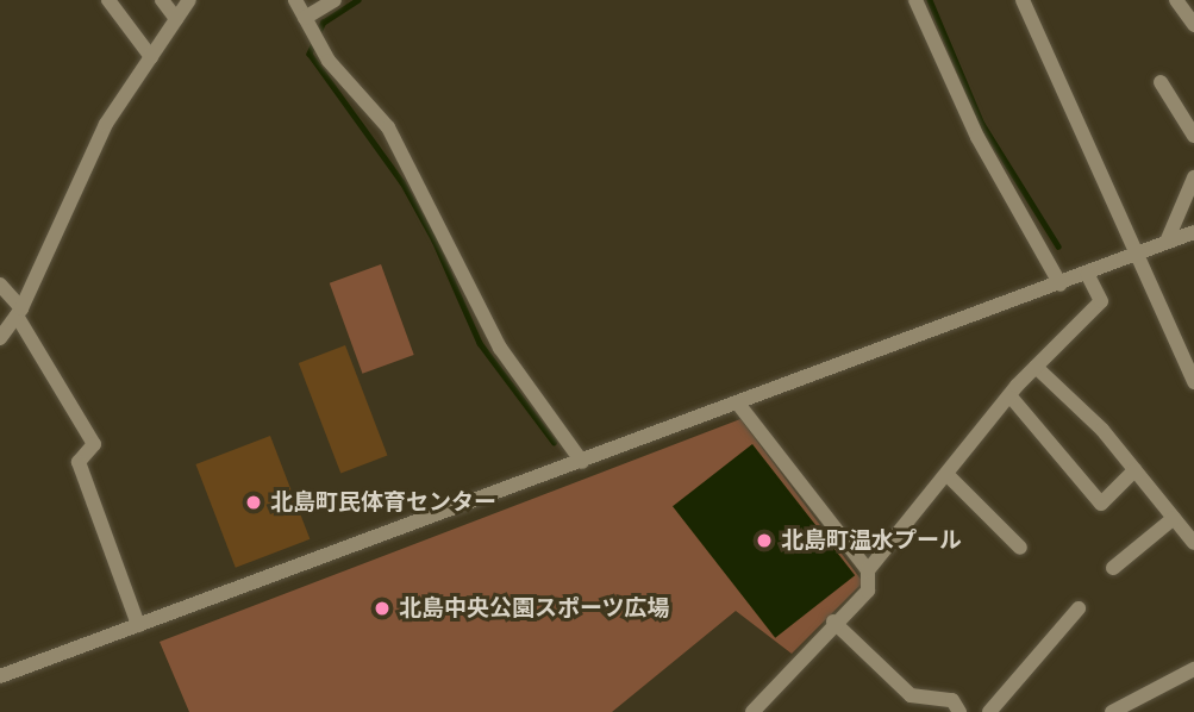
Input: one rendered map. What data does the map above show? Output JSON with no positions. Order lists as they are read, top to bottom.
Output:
{
  "places": ["北島町民体育センター", "北島町温水プール", "北島中央公園スポーツ広場"]
}
